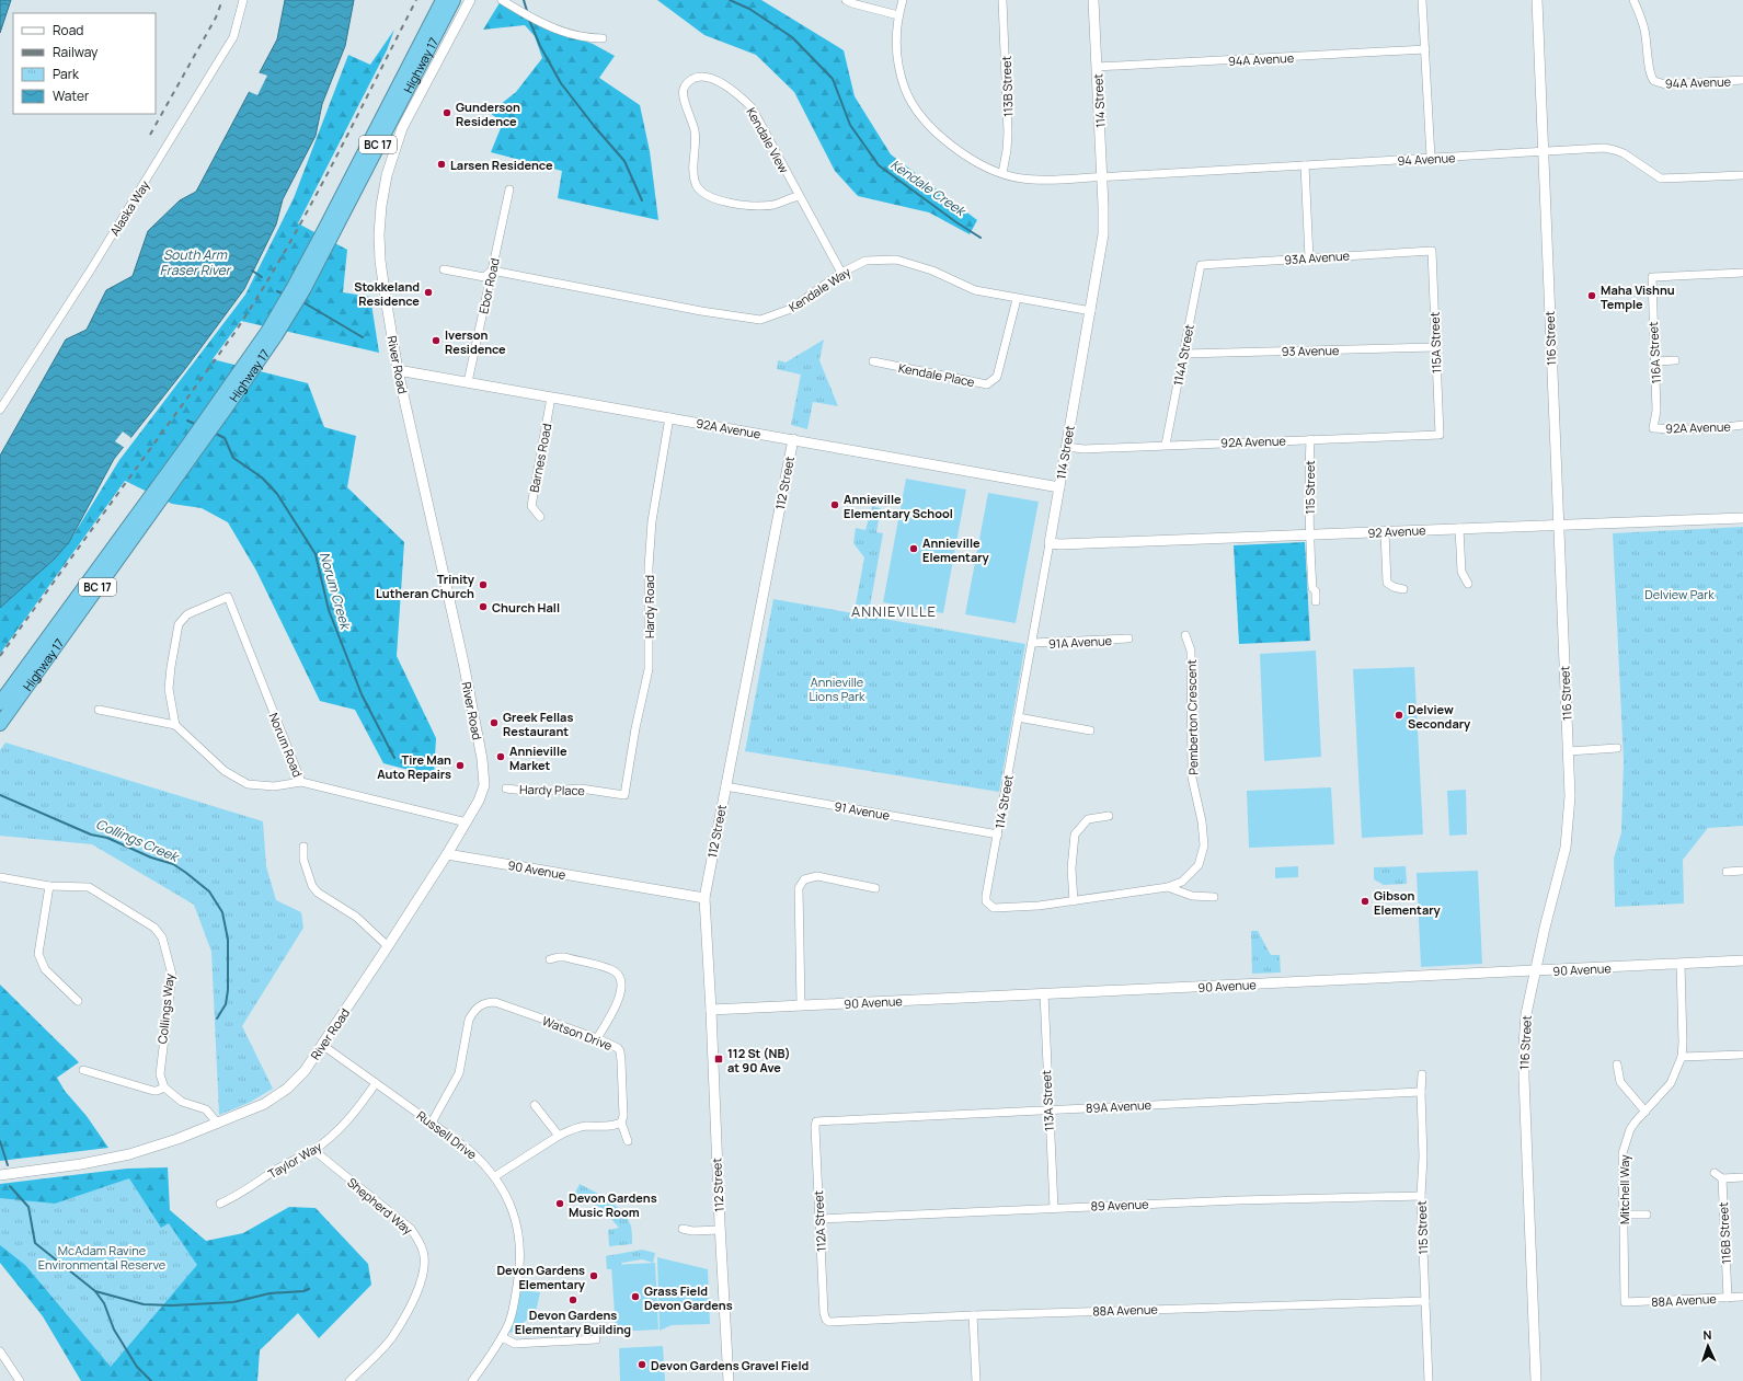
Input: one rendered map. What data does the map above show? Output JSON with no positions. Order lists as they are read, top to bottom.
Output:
{
  "streets": {
    "highway": ["Highway 17", "BC 17"],
    "street": [
      "94A Avenue",
      "113B Street",
      "114 Street",
      "Kendale View",
      "94 Avenue",
      "Alaska Way",
      "93A Avenue",
      "Ebor Road",
      "Kendale Way",
      "116 Street",
      "115A Street",
      "93 Avenue",
      "116A Street",
      "114A Street",
      "River Road",
      "Kendale Place",
      "92A Avenue",
      "Barnes Road",
      "112 Street",
      "115 Street",
      "92 Avenue",
      "Hardy Road",
      "91A Avenue",
      "Pemberton Crescent",
      "Norum Road",
      "Hardy Place",
      "91 Avenue",
      "90 Avenue",
      "Collings Way",
      "Watson Drive",
      "113A Street",
      "89A Avenue",
      "Russell Drive",
      "Taylor Way",
      "Mitchell Way",
      "89 Avenue",
      "Shepherd Way",
      "112A Street",
      "116B Street",
      "88A Avenue"
    ]
  },
  "crossings": [
    ["94A Avenue", "114 Street"],
    ["113B Street", "94 Avenue"],
    ["114 Street", "94 Avenue"],
    ["114 Street", "Kendale Way"],
    ["114 Street", "92A Avenue"],
    ["114 Street", "92 Avenue"],
    ["114 Street", "91A Avenue"],
    ["114 Street", "Pemberton Crescent"],
    ["114 Street", "91 Avenue"],
    ["Kendale View", "Kendale Way"],
    ["94 Avenue", "116 Street"],
    ["93A Avenue", "115A Street"],
    ["93A Avenue", "114A Street"],
    ["Ebor Road", "Kendale Way"],
    ["Ebor Road", "92A Avenue"],
    ["Kendale Way", "Kendale Place"],
    ["116 Street", "92 Avenue"],
    ["116 Street", "90 Avenue"],
    ["115A Street", "93 Avenue"],
    ["115A Street", "92A Avenue"],
    ["93 Avenue", "114A Street"],
    ["116A Street", "92A Avenue"],
    ["114A Street", "92A Avenue"],
    ["River Road", "92A Avenue"],
    ["River Road", "Norum Road"],
    ["River Road", "90 Avenue"],
    ["River Road", "Russell Drive"],
    ["92A Avenue", "Barnes Road"],
    ["92A Avenue", "112 Street"],
    ["92A Avenue", "115 Street"],
    ["92A Avenue", "Hardy Road"],
    ["112 Street", "91 Avenue"],
    ["112 Street", "90 Avenue"],
    ["115 Street", "92 Avenue"],
    ["115 Street", "89A Avenue"],
    ["115 Street", "89 Avenue"],
    ["115 Street", "88A Avenue"],
    ["Hardy Road", "Hardy Place"],
    ["90 Avenue", "113A Street"],
    ["90 Avenue", "Mitchell Way"],
    ["Watson Drive", "Russell Drive"],
    ["113A Street", "89A Avenue"],
    ["113A Street", "89 Avenue"],
    ["89A Avenue", "112A Street"],
    ["Russell Drive", "Taylor Way"],
    ["Taylor Way", "Shepherd Way"],
    ["Mitchell Way", "88A Avenue"],
    ["89 Avenue", "112A Street"],
    ["112A Street", "88A Avenue"],
    ["116B Street", "88A Avenue"]
  ],
  "districts": ["ANNIEVILLE"],
  "water": [
    "Kendale Creek",
    "South Arm Fraser River",
    "Norum Creek",
    "Collings Creek"
  ],
  "parks": ["Delview Park", "Annieville Lions Park", "McAdam Ravine Environmental Reserve"],
  "places": {
    "other": [
      "Gunderson Residence",
      "Larsen Residence",
      "Stokkeland Residence",
      "Maha Vishnu Temple",
      "Iverson Residence",
      "Annieville Elementary School",
      "Annieville Elementary",
      "Trinity Lutheran Church",
      "Church Hall",
      "Delview Secondary",
      "Greek Fellas Restaurant",
      "Annieville Market",
      "Tire Man Auto Repairs",
      "Gibson Elementary",
      "Devon Gardens Music Room",
      "Devon Gardens Elementary",
      "Grass Field Devon Gardens",
      "Devon Gardens Elementary Building",
      "Devon Gardens Gravel Field"
    ],
    "transit": ["112 St (NB) at 90 Ave"]
  },
  "legend": [
    "Road",
    "Railway",
    "Park",
    "Water"
  ],
  "north": "top"
}
